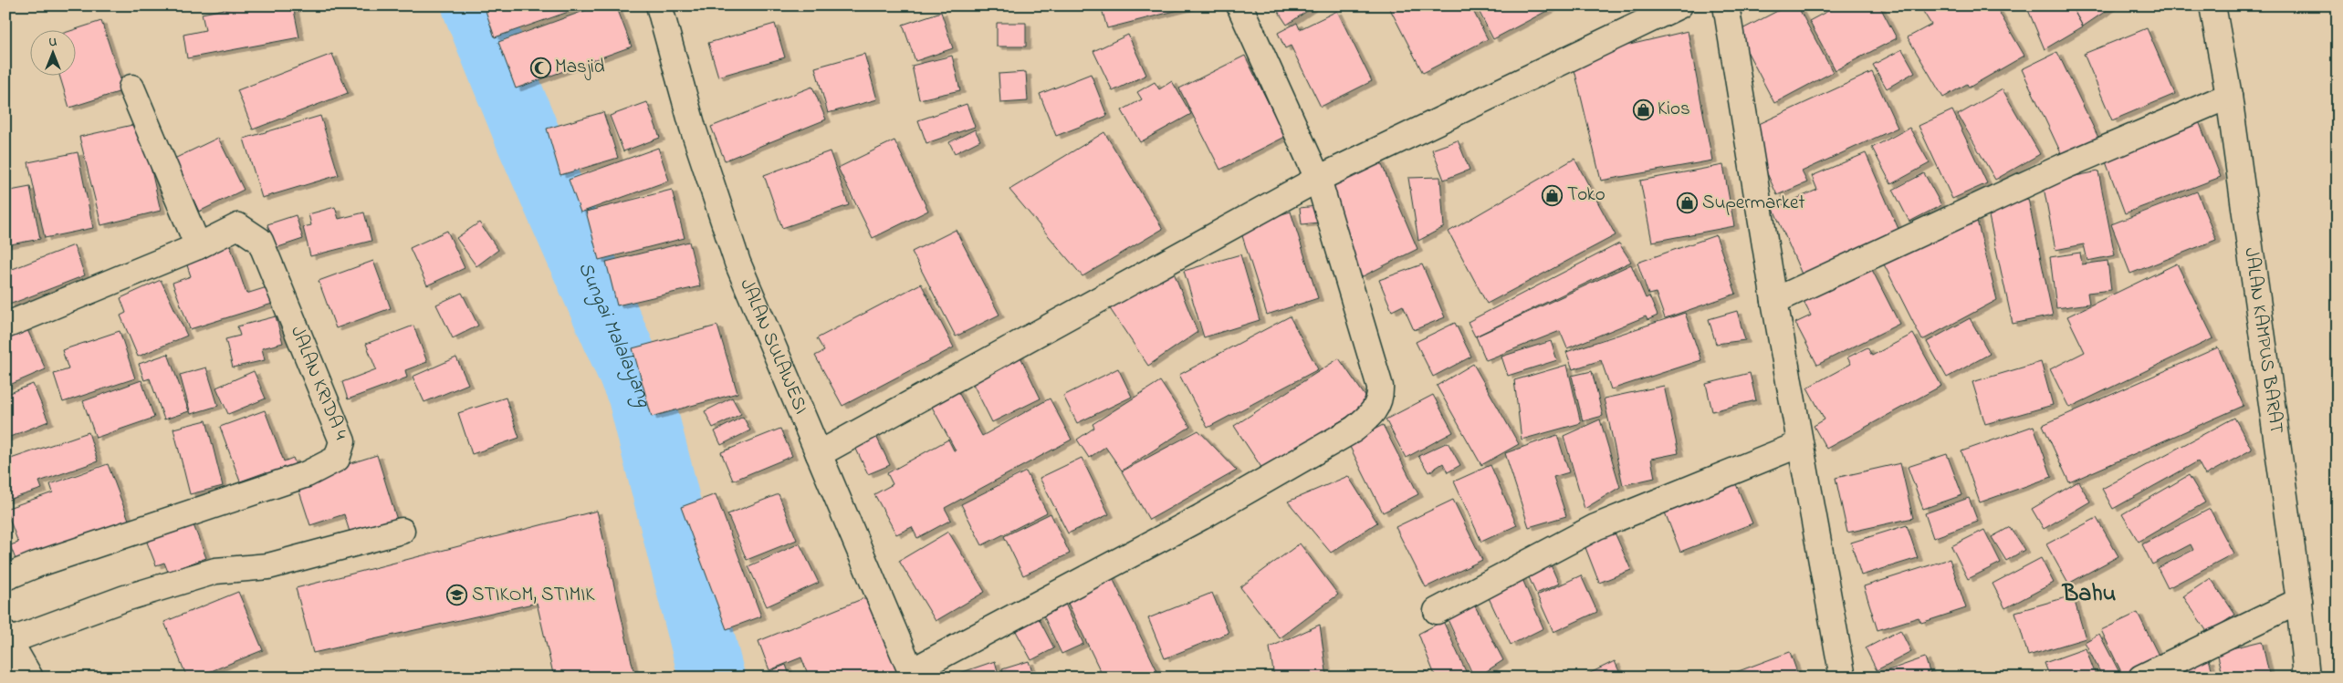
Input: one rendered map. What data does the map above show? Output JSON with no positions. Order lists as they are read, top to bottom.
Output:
{
  "streets": {
    "street": ["JALAN KAMPUS BARAT", "JALAN SULAWESI", "JALAN KRIDA 4"]
  },
  "districts": ["Bahu"],
  "water": ["Sungai Malalayang"],
  "places": {
    "mosque": ["Masjid"],
    "shop": ["Kios", "Toko", "Supermarket"],
    "school or university": ["STIKOM, STIMIK"]
  },
  "north": "top"
}
